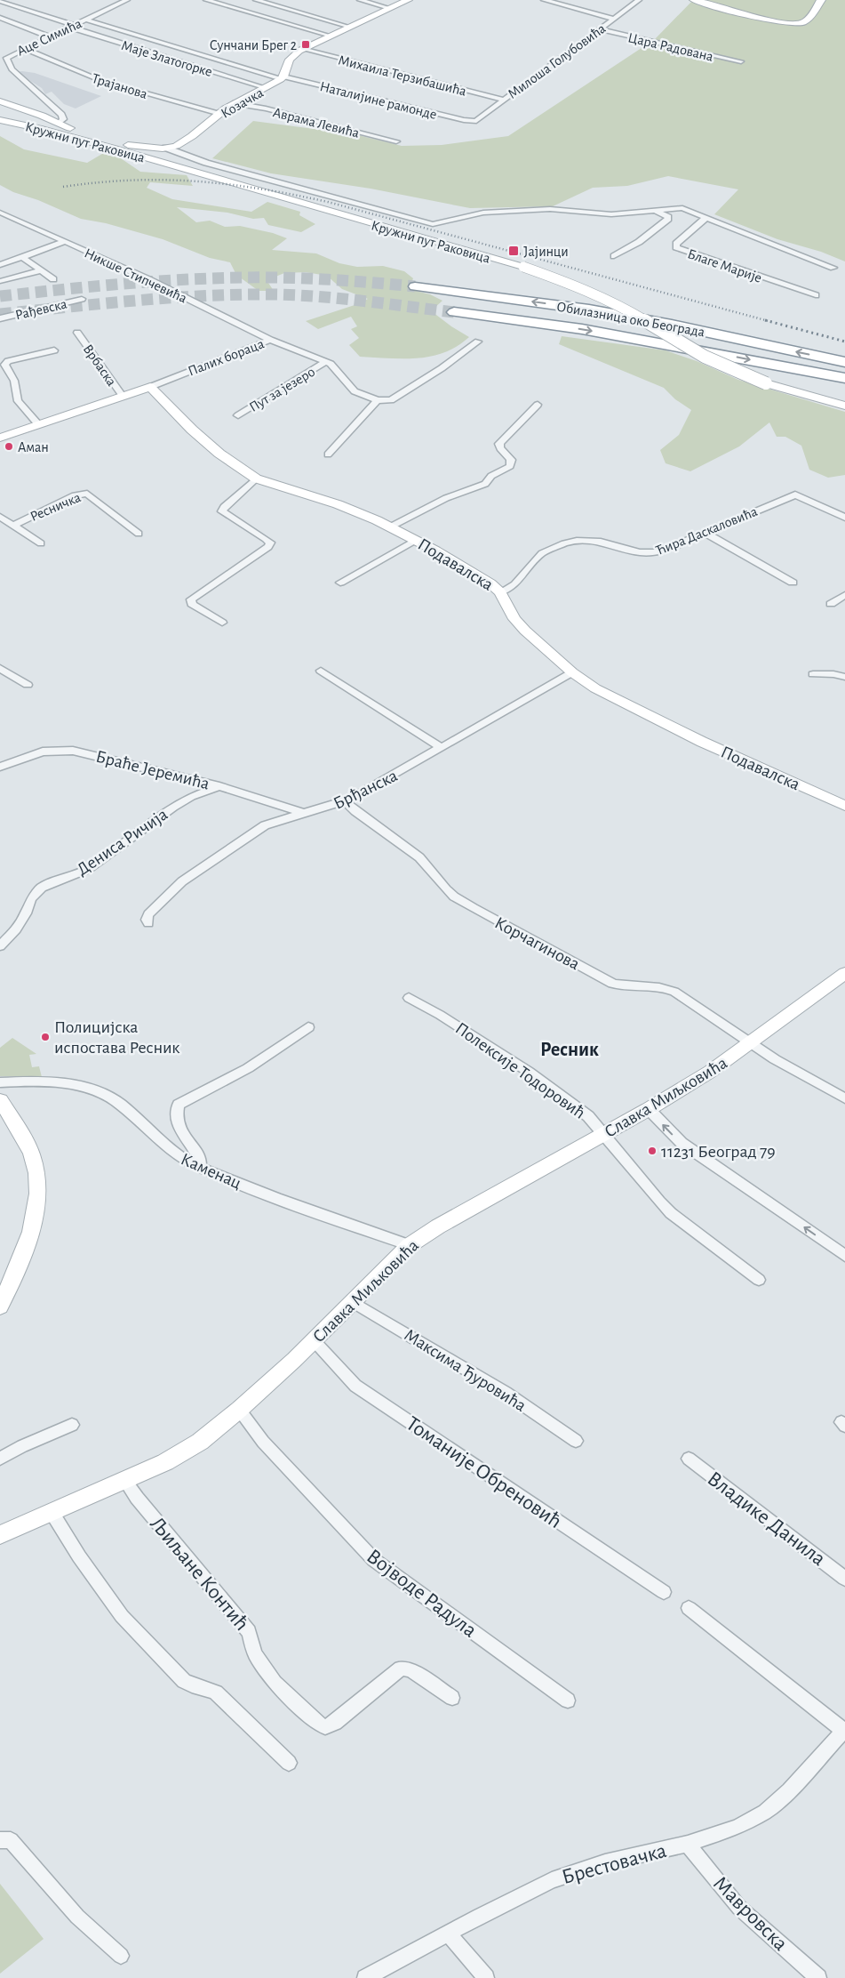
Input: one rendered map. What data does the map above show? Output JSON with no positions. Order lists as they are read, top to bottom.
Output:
{
  "streets": {
    "highway": ["Обилазница око Београда"],
    "street": [
      "Аце Симића",
      "Цара Радована",
      "Маје Златогорке",
      "Милоша Голубовића",
      "Михаила Терзибашића",
      "Трајанова",
      "Наталијине рамонде",
      "Козачка",
      "Аврама Левића",
      "Кружни пут Раковица",
      "Благе Марије",
      "Никше Стипчевића",
      "Рађевска",
      "Палих бораца",
      "Врбаска",
      "Пут за језеро",
      "Ресничка",
      "Ћира Даскаловића",
      "Подавалска",
      "Браће Јеремића",
      "Брђанска",
      "Дениса Ричија",
      "Корчагинова",
      "Полексије Тодоровић",
      "Славка Миљковића",
      "Каменац",
      "Максима Ђуровића",
      "Томаније Обреновић",
      "Владике Данила",
      "Љиљане Контић",
      "Војводе Радула",
      "Брестовачка",
      "Мавровска"
    ]
  },
  "crossings": [
    ["Аце Симића", "Маје Златогорке"],
    ["Аце Симића", "Трајанова"],
    ["Аце Симића", "Наталијине рамонде"],
    ["Аце Симића", "Козачка"],
    ["Цара Радована", "Милоша Голубовића"],
    ["Маје Златогорке", "Козачка"],
    ["Милоша Голубовића", "Михаила Терзибашића"],
    ["Милоша Голубовића", "Наталијине рамонде"],
    ["Михаила Терзибашића", "Козачка"],
    ["Трајанова", "Козачка"],
    ["Наталијине рамонде", "Козачка"],
    ["Козачка", "Аврама Левића"],
    ["Никше Стипчевића", "Палих бораца"],
    ["Палих бораца", "Врбаска"],
    ["Палих бораца", "Пут за језеро"],
    ["Палих бораца", "Подавалска"],
    ["Ћира Даскаловића", "Подавалска"],
    ["Подавалска", "Брђанска"],
    ["Браће Јеремића", "Брђанска"],
    ["Браће Јеремића", "Дениса Ричија"],
    ["Брђанска", "Корчагинова"],
    ["Корчагинова", "Славка Миљковића"],
    ["Полексије Тодоровић", "Славка Миљковића"],
    ["Славка Миљковића", "Каменац"],
    ["Славка Миљковића", "Максима Ђуровића"],
    ["Славка Миљковића", "Томаније Обреновић"],
    ["Славка Миљковића", "Љиљане Контић"],
    ["Славка Миљковића", "Војводе Радула"],
    ["Брестовачка", "Мавровска"]
  ],
  "districts": ["Ресник"],
  "places": {
    "transit": ["Сунчани Брег 2", "Јајинци"],
    "other": ["Аман", "Полицијска испостава Ресник", "11231 Београд 79"]
  }
}
